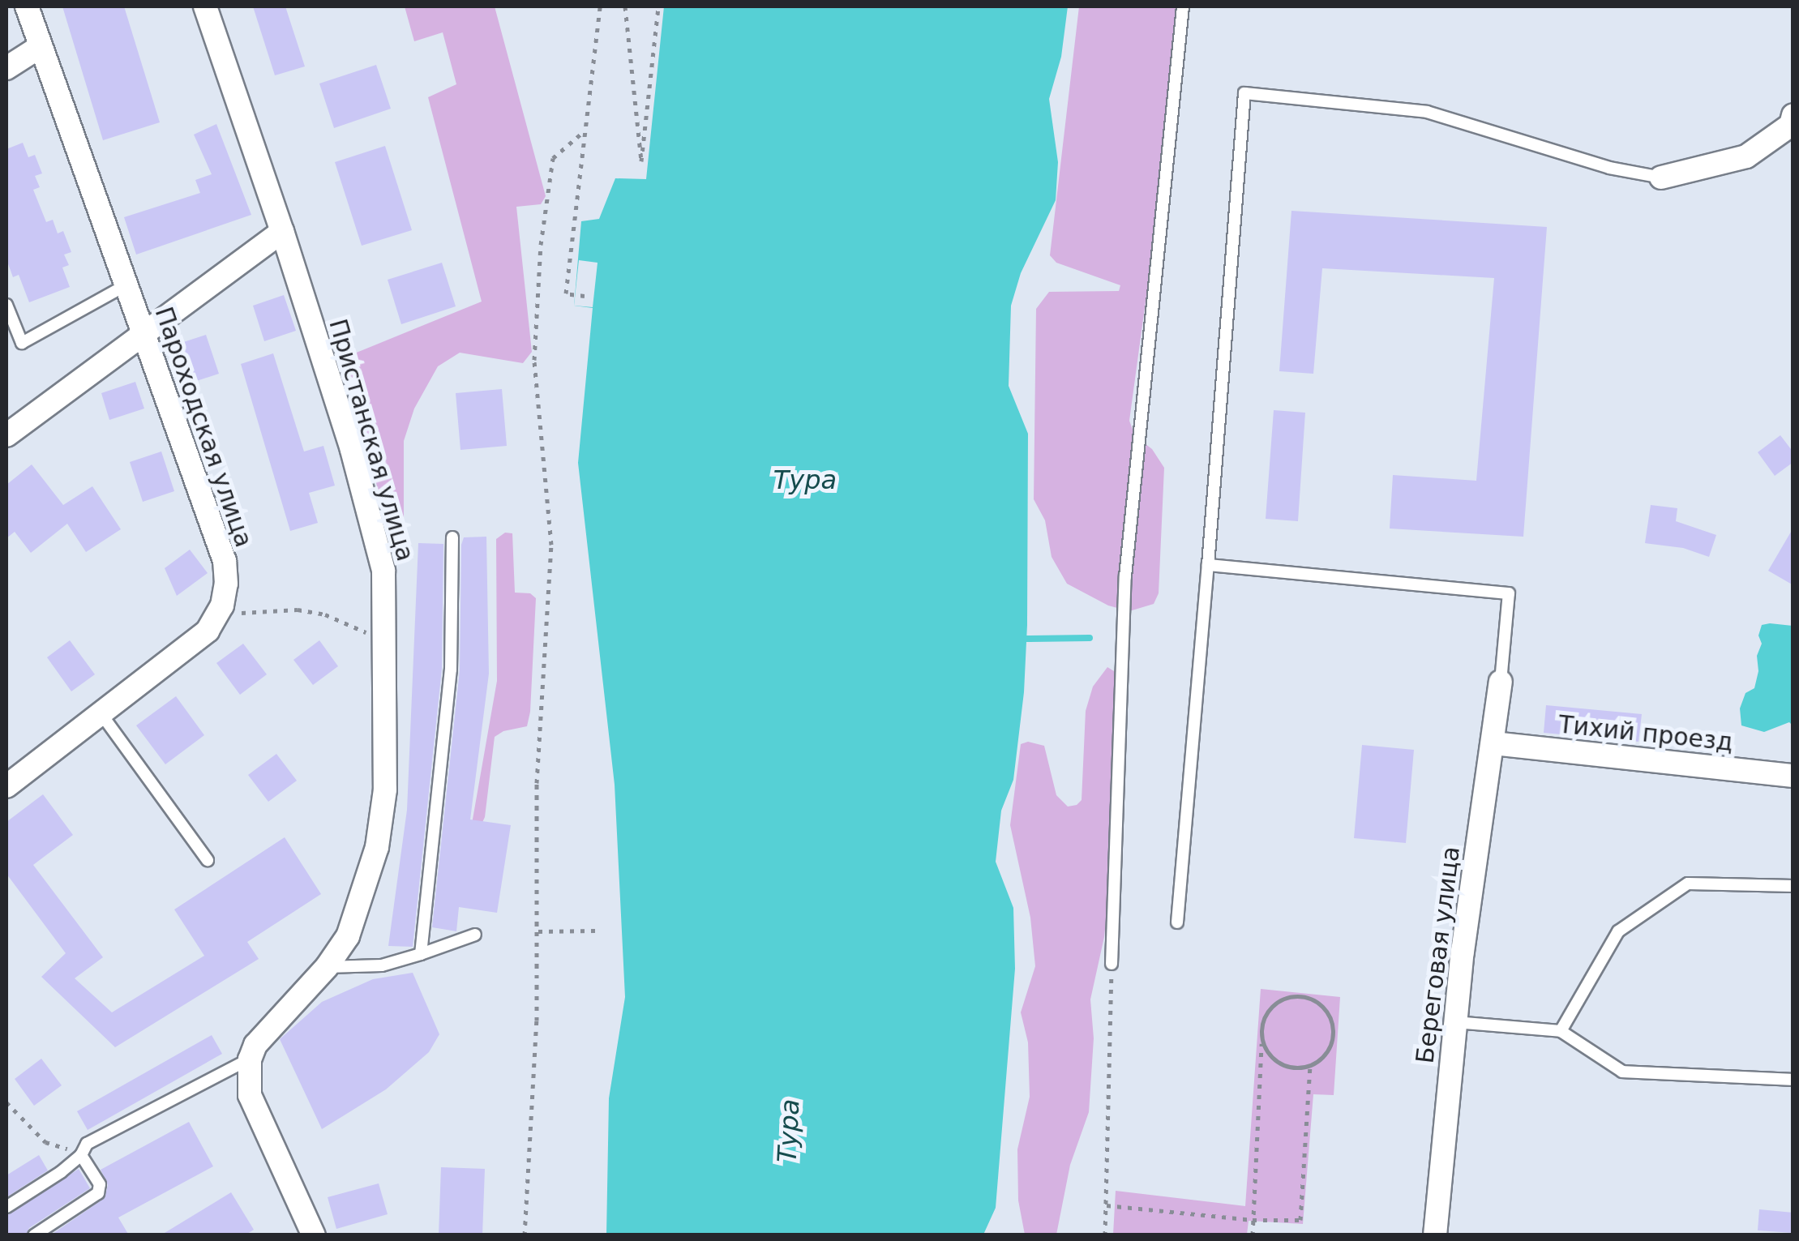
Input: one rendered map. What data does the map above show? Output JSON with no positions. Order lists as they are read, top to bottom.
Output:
{
  "streets": {
    "street": [
      "Пароходская улица",
      "Пристанская улица",
      "Тихий проезд",
      "Береговая улица"
    ]
  },
  "crossings": [
    ["Тихий проезд", "Береговая улица"]
  ],
  "water": ["Тура"]
}
